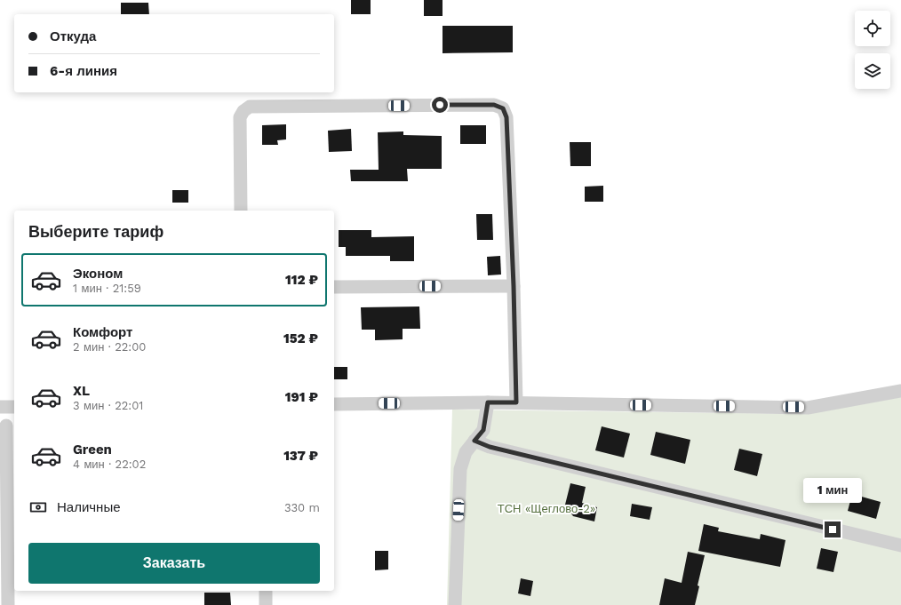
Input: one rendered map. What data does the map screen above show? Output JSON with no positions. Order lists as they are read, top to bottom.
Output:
{
  "parks": ["ТСН «Щеглово-2»"],
  "page": {
    "banner": ["Откуда", "6-я линия"],
    "heading": "Выберите тариф",
    "list": [
      {
        "name": "Эконом",
        "note": "1 мин · 21:59",
        "value": "112 ₽"
      },
      {
        "name": "Комфорт",
        "note": "2 мин · 22:00",
        "value": "152 ₽"
      },
      {
        "name": "XL",
        "note": "3 мин · 22:01",
        "value": "191 ₽"
      },
      {
        "name": "Green",
        "note": "4 мин · 22:02",
        "value": "137 ₽"
      }
    ],
    "bubble": "1 мин",
    "pay": ["Наличные", "330 m"],
    "buttons": "Заказать"
  }
}
